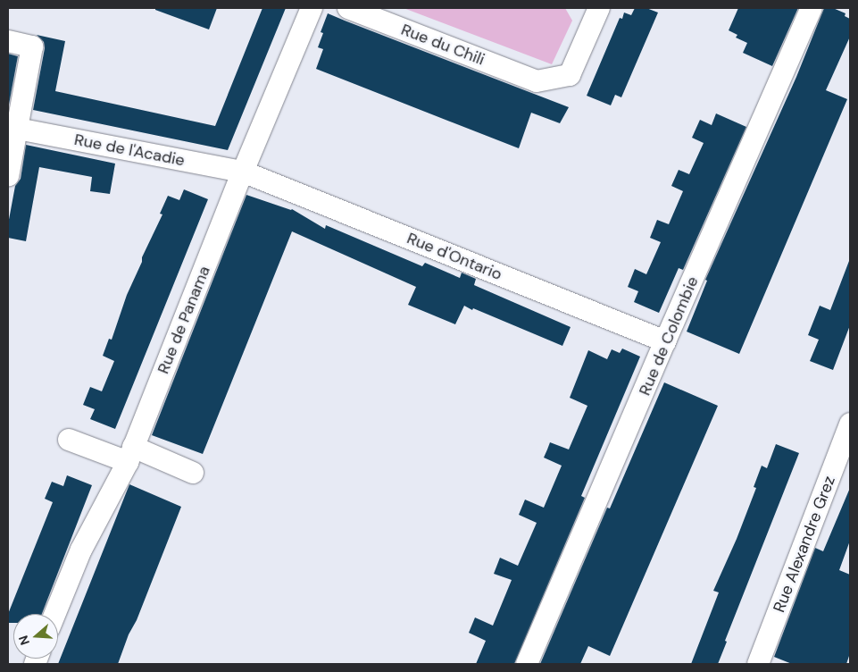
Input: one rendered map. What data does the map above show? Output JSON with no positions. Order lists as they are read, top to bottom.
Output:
{
  "streets": {
    "street": [
      "Rue du Chili",
      "Rue de l'Acadie",
      "Rue d'Ontario",
      "Rue de Panama",
      "Rue de Colombie",
      "Rue Alexandre Grez"
    ]
  },
  "crossings": [
    ["Rue de l'Acadie", "Rue d'Ontario"],
    ["Rue de l'Acadie", "Rue de Panama"],
    ["Rue d'Ontario", "Rue de Panama"],
    ["Rue d'Ontario", "Rue de Colombie"]
  ],
  "north": "left"
}
